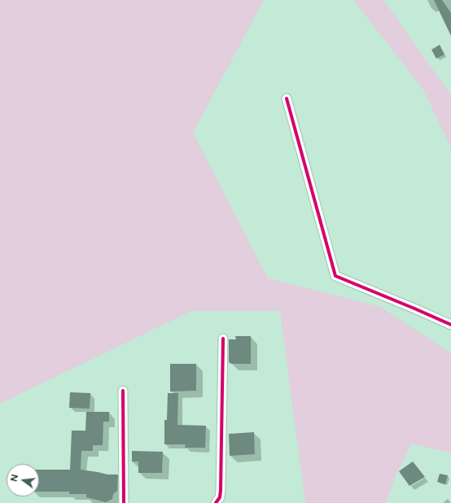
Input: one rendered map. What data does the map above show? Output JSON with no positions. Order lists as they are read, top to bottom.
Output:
{
  "north": "left"
}
